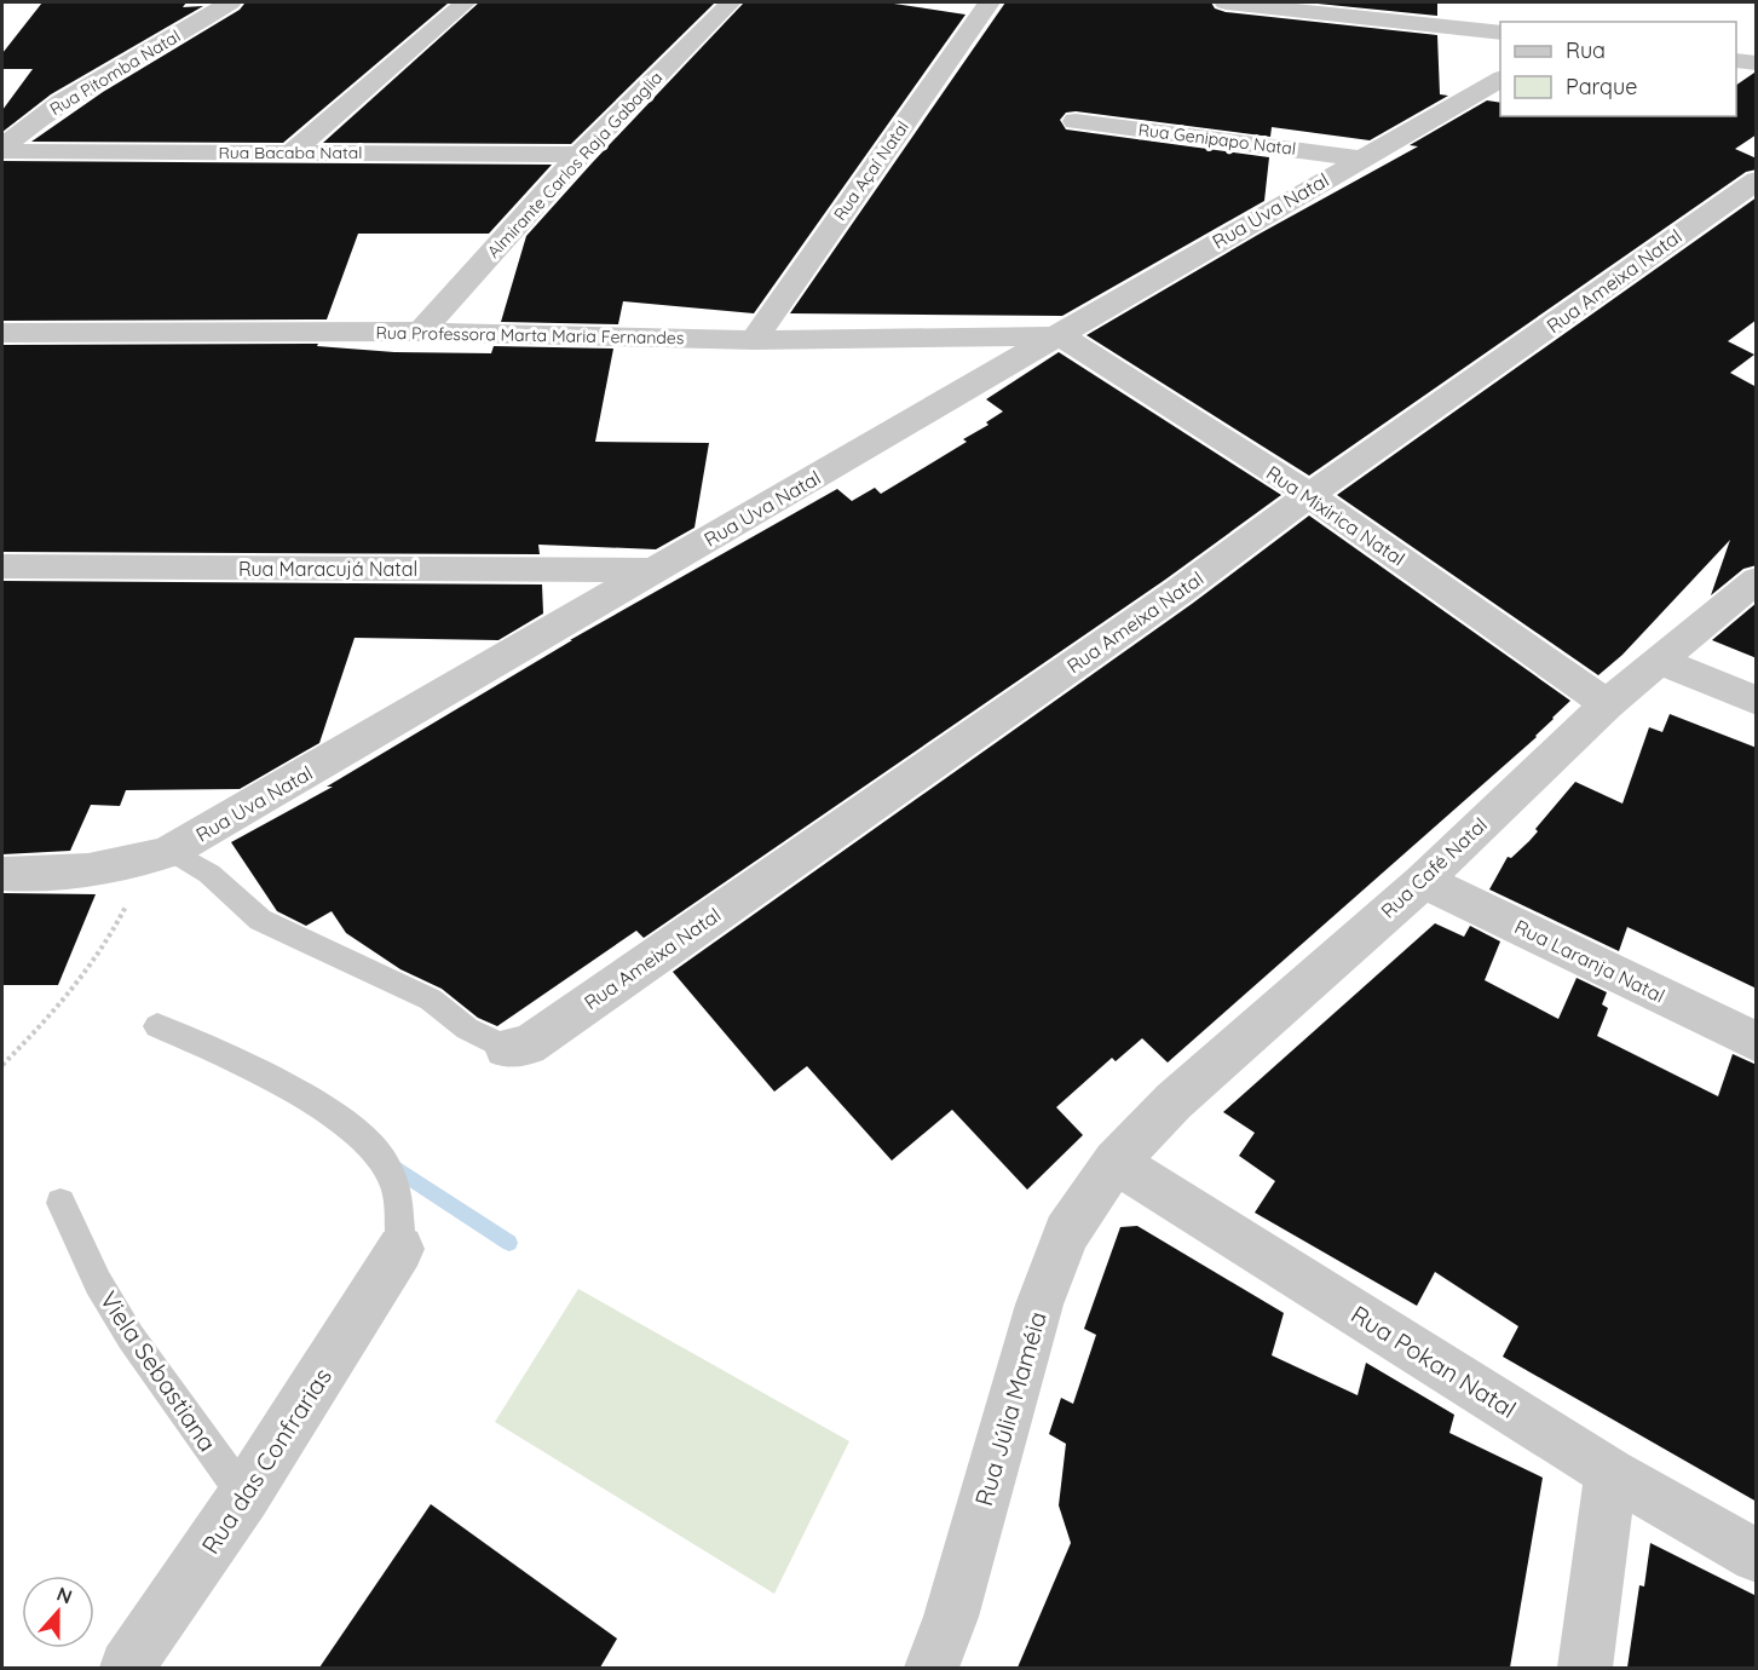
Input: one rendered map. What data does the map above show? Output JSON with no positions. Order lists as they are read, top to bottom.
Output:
{
  "streets": {
    "street": [
      "Rua Pitomba Natal",
      "Rua Genipapo Natal",
      "Rua Bacaba Natal",
      "Almirante Carlos Raja Gabaglia",
      "Rua Açaí Natal",
      "Rua Uva Natal",
      "Rua Ameixa Natal",
      "Rua Professora Marta Maria Fernandes",
      "Rua Mixirica Natal",
      "Rua Maracujá Natal",
      "Rua Café Natal",
      "Rua Laranja Natal",
      "Rua Pokan Natal",
      "Rua Júlia Maméia",
      "Rua das Confrarias"
    ],
    "lane": ["Viela Sebastiana"]
  },
  "crossings": [
    ["Rua Pitomba Natal", "Rua Bacaba Natal"],
    ["Rua Genipapo Natal", "Rua Uva Natal"],
    ["Rua Bacaba Natal", "Almirante Carlos Raja Gabaglia"],
    ["Almirante Carlos Raja Gabaglia", "Rua Professora Marta Maria Fernandes"],
    ["Rua Açaí Natal", "Rua Professora Marta Maria Fernandes"],
    ["Rua Uva Natal", "Rua Professora Marta Maria Fernandes"],
    ["Rua Uva Natal", "Rua Mixirica Natal"],
    ["Rua Uva Natal", "Rua Maracujá Natal"],
    ["Rua Ameixa Natal", "Rua Mixirica Natal"],
    ["Rua Professora Marta Maria Fernandes", "Rua Mixirica Natal"],
    ["Rua Mixirica Natal", "Rua Café Natal"],
    ["Rua Café Natal", "Rua Laranja Natal"],
    ["Rua Café Natal", "Rua Pokan Natal"],
    ["Rua Café Natal", "Rua Júlia Maméia"],
    ["Rua Pokan Natal", "Rua Júlia Maméia"],
    ["Viela Sebastiana", "Rua das Confrarias"]
  ],
  "legend": ["Rua", "Parque"],
  "north": "top"
}
